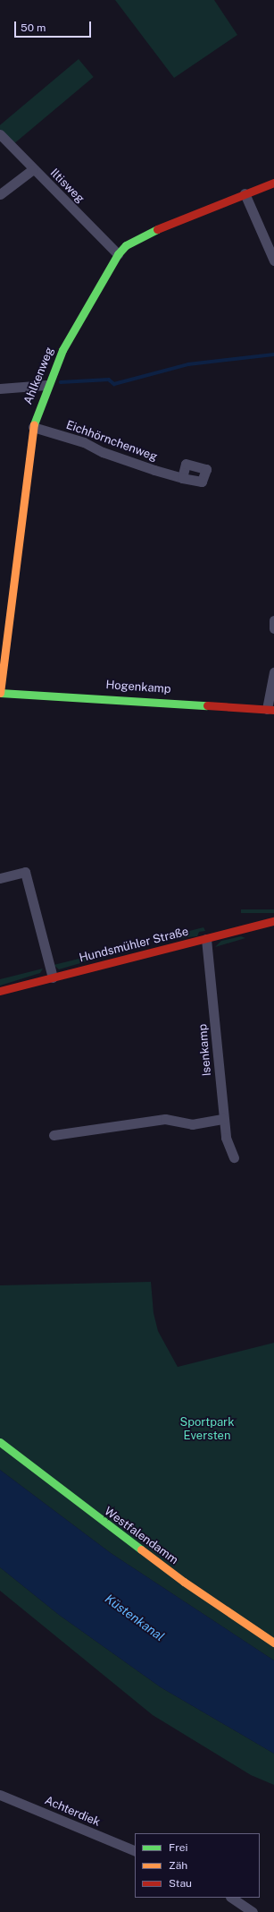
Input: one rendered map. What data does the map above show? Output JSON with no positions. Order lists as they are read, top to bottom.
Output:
{
  "streets": {
    "street": [
      "Iltisweg",
      "Ahlkenweg",
      "Eichhörnchenweg",
      "Hogenkamp",
      "Hundsmühler Straße",
      "Isenkamp",
      "Westfalendamm",
      "Achterdiek"
    ]
  },
  "crossings": [
    ["Iltisweg", "Ahlkenweg"],
    ["Ahlkenweg", "Eichhörnchenweg"],
    ["Ahlkenweg", "Hogenkamp"],
    ["Hundsmühler Straße", "Isenkamp"]
  ],
  "water": ["Küstenkanal"],
  "parks": ["Sportpark Eversten"],
  "legend": ["Frei", "Zäh", "Stau"],
  "scale_bar": "50 m"
}
